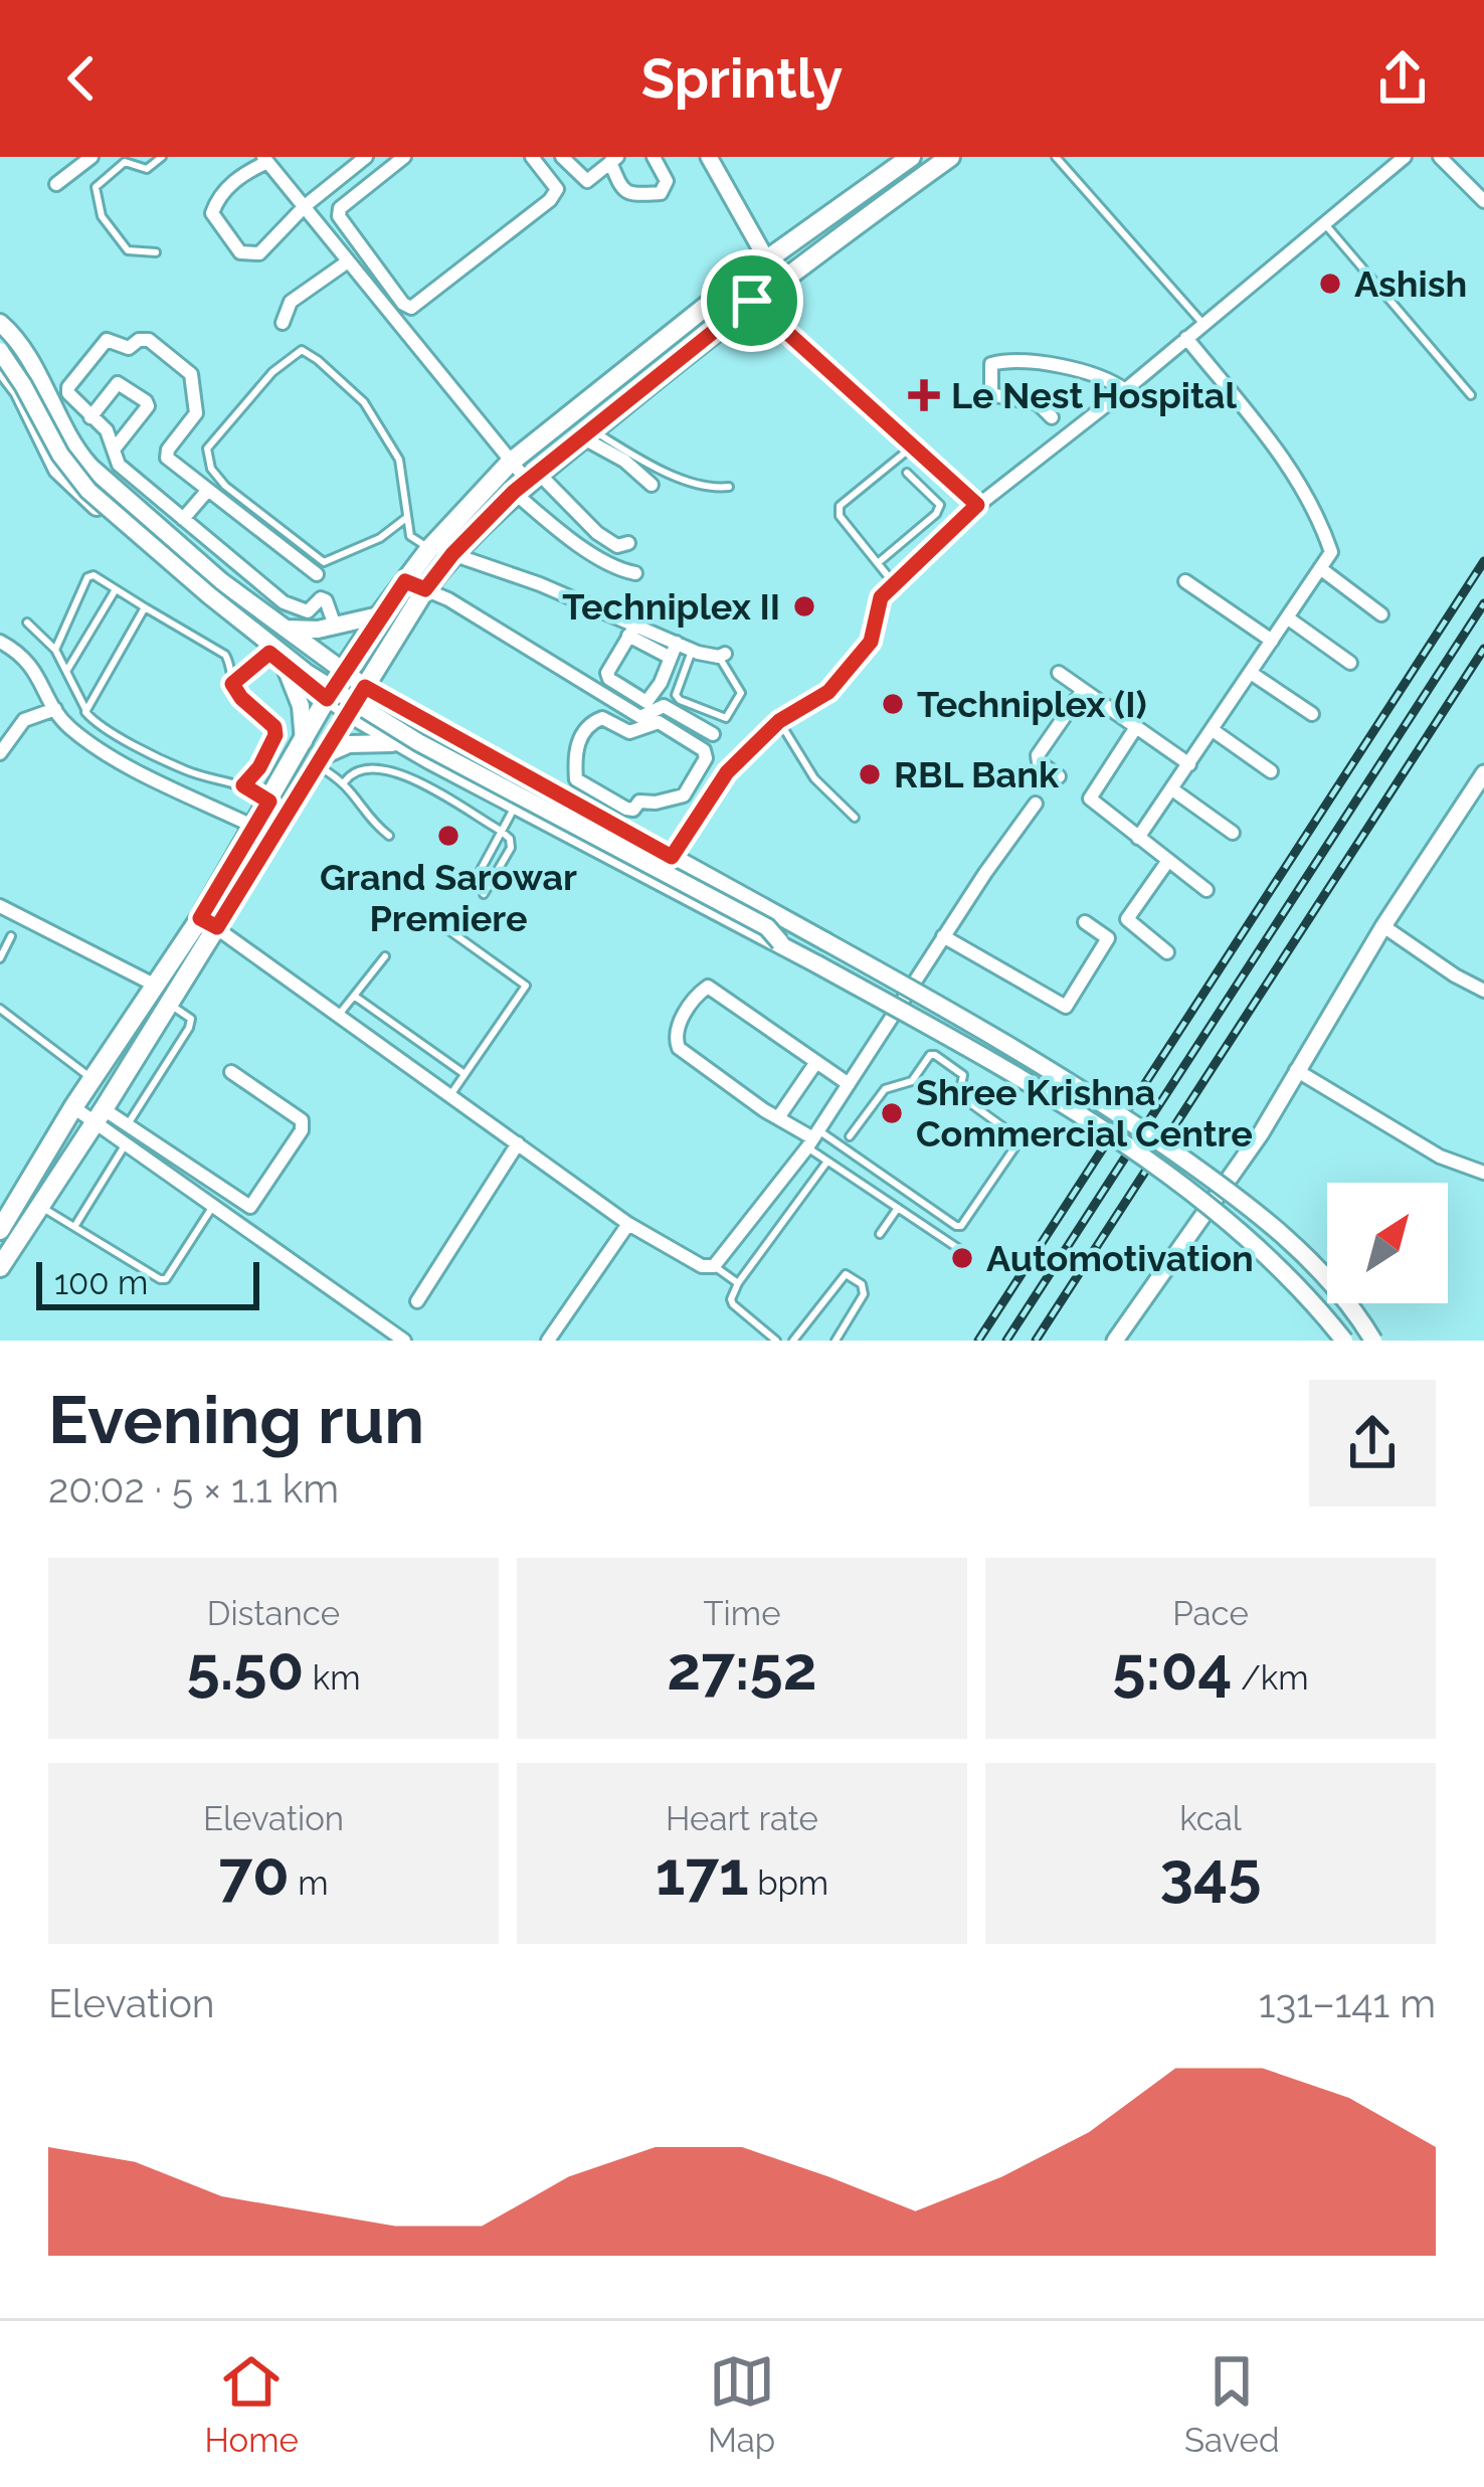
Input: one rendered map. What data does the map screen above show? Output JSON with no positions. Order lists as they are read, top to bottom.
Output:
{
  "places": {
    "other": [
      "Ashish",
      "Techniplex II",
      "Techniplex (I)",
      "RBL Bank",
      "Grand Sarowar Premiere",
      "Shree Krishna Commercial Centre",
      "Automotivation"
    ],
    "health": ["Le Nest Hospital"]
  },
  "scale_bar": "100 m",
  "north": "top right",
  "page": {
    "header": "Sprintly",
    "scale": "100 m",
    "heading": ["Evening run", "20:02 · 5 × 1.1 km"],
    "stats": [
      ["Distance", "5.50 km"],
      ["Time", "27:52"],
      ["Pace", "5:04 /km"],
      ["Elevation", "70 m"],
      ["Heart rate", "171 bpm"],
      ["kcal", "345"]
    ],
    "chart": ["Elevation", "131–141 m"],
    "tabs": ["Home", "Map", "Saved"]
  }
}
